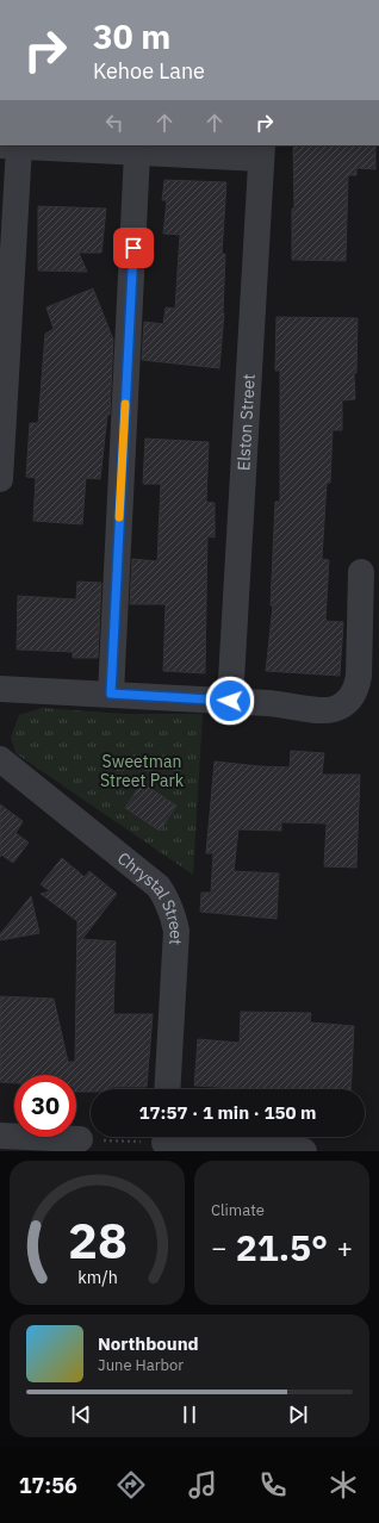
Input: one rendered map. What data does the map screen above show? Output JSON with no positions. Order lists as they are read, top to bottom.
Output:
{
  "streets": {
    "street": ["Elston Street", "Chrystal Street"]
  },
  "parks": ["Sweetman Street Park"],
  "page": {
    "turn": ["30 m", "Kehoe Lane"],
    "limit": "30",
    "trip": "17:57 · 1 min · 150 m",
    "tile": "Climate",
    "heat": ["−", "21.5°", "+"],
    "song": ["Northbound", "June Harbor"],
    "tabs": "17:56",
    "gauge": ["28", "km/h"]
  }
}
